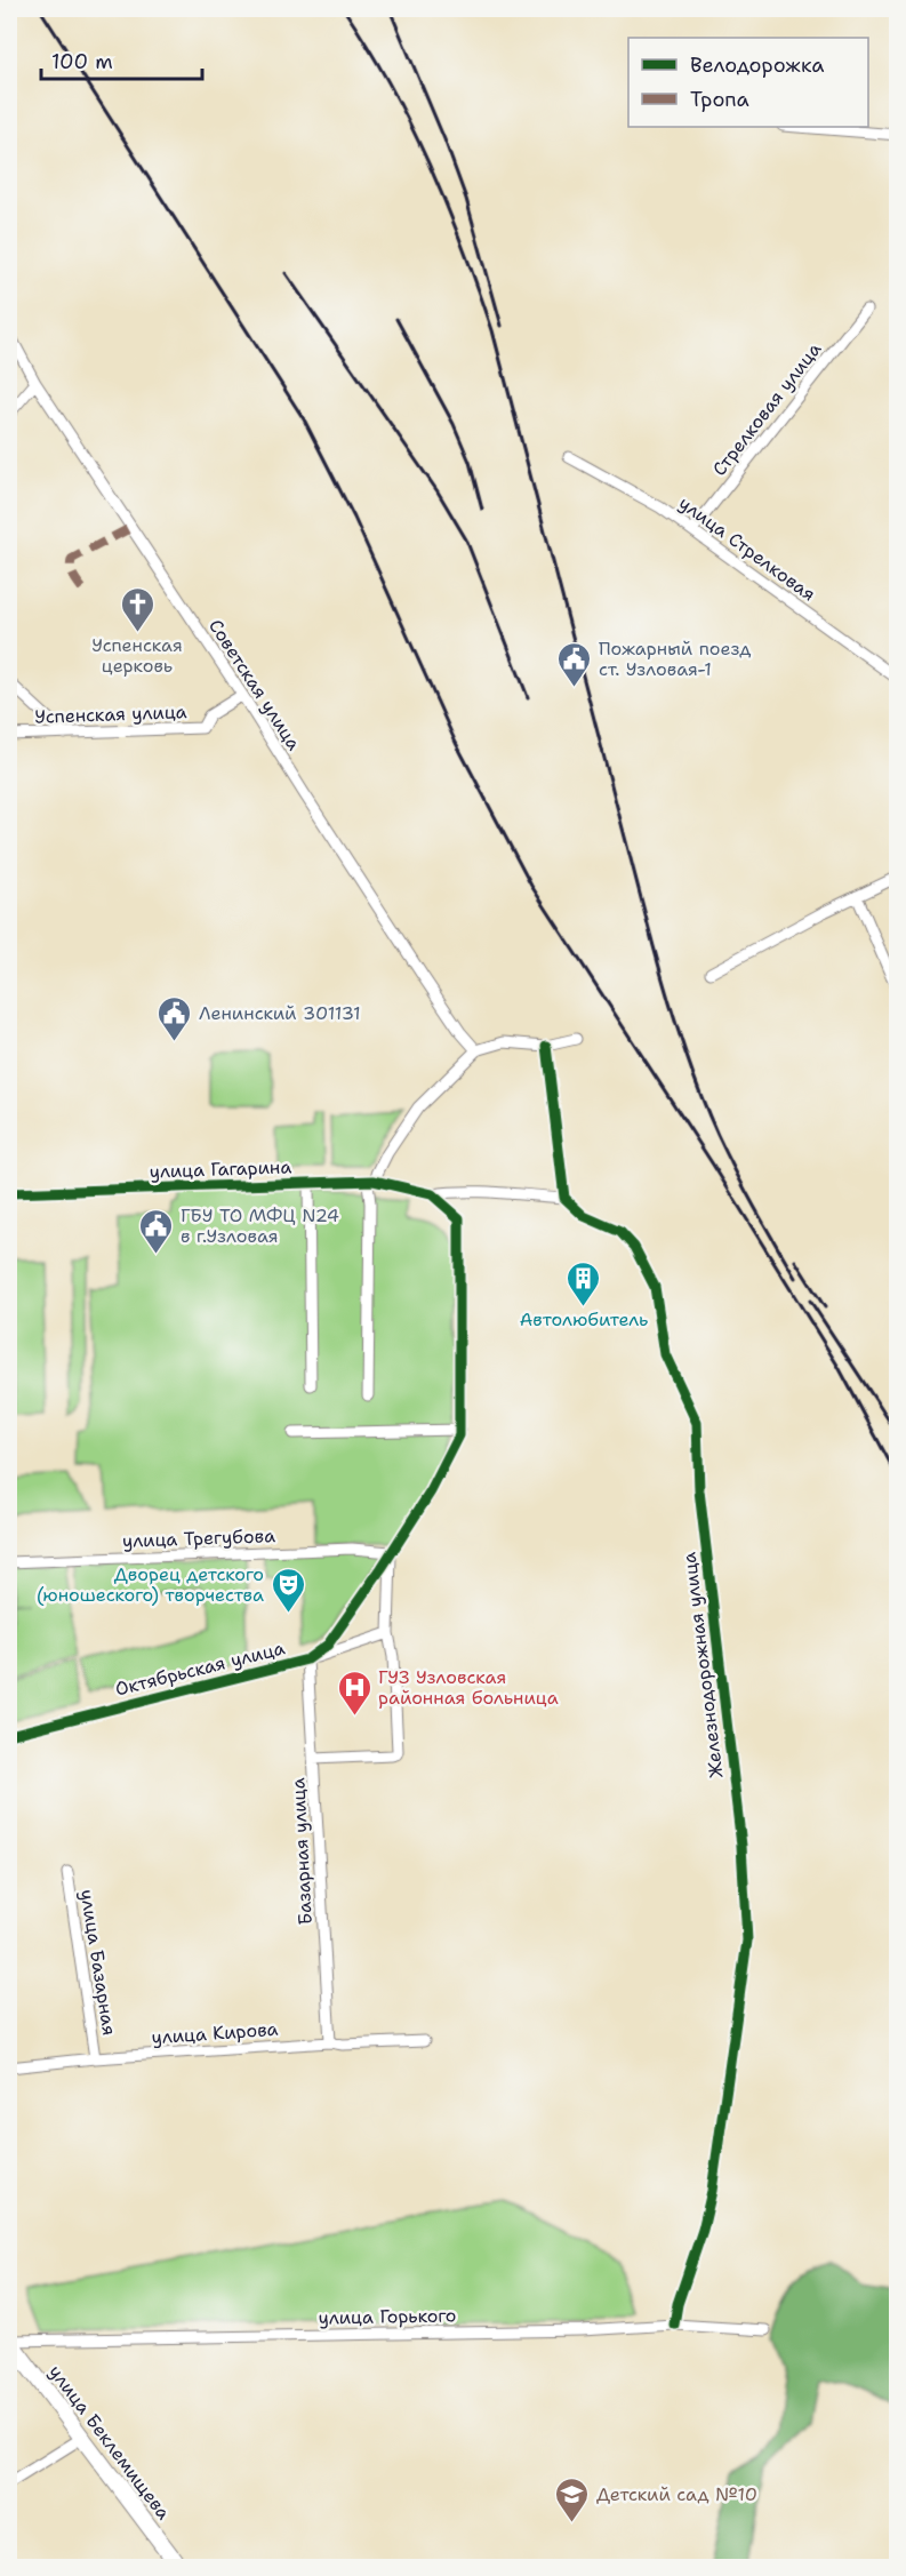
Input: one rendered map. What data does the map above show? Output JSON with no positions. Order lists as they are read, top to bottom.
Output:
{
  "streets": {
    "main road": ["улица Беклемищева"],
    "street": [
      "Стрелковая улица",
      "улица Стрелковая",
      "Советская улица",
      "Успенская улица",
      "улица Гагарина",
      "улица Трегубова",
      "Железнодорожная улица",
      "Октябрьская улица",
      "Базарная улица",
      "улица Базарная",
      "улица Кирова",
      "улица Горького"
    ]
  },
  "crossings": [
    ["Стрелковая улица", "улица Стрелковая"],
    ["Советская улица", "Успенская улица"],
    ["улица Трегубова", "Октябрьская улица"],
    ["Железнодорожная улица", "улица Горького"],
    ["Октябрьская улица", "Базарная улица"],
    ["Базарная улица", "улица Кирова"],
    ["улица Базарная", "улица Кирова"],
    ["улица Горького", "улица Беклемищева"]
  ],
  "places": {
    "church": ["Успенская церковь"],
    "public building": ["Пожарный поезд ст. Узловая-1", "Ленинский 301131", "ГБУ ТО МФЦ N24 в г.Узловая"],
    "building": ["Автолюбитель"],
    "theatre": ["Дворец детского (юношеского) творчества"],
    "hospital": ["ГУЗ Узловская районная больница"],
    "school or university": ["Детский сад №10"]
  },
  "legend": ["Велодорожка", "Тропа"],
  "scale_bar": "100 m"
}
